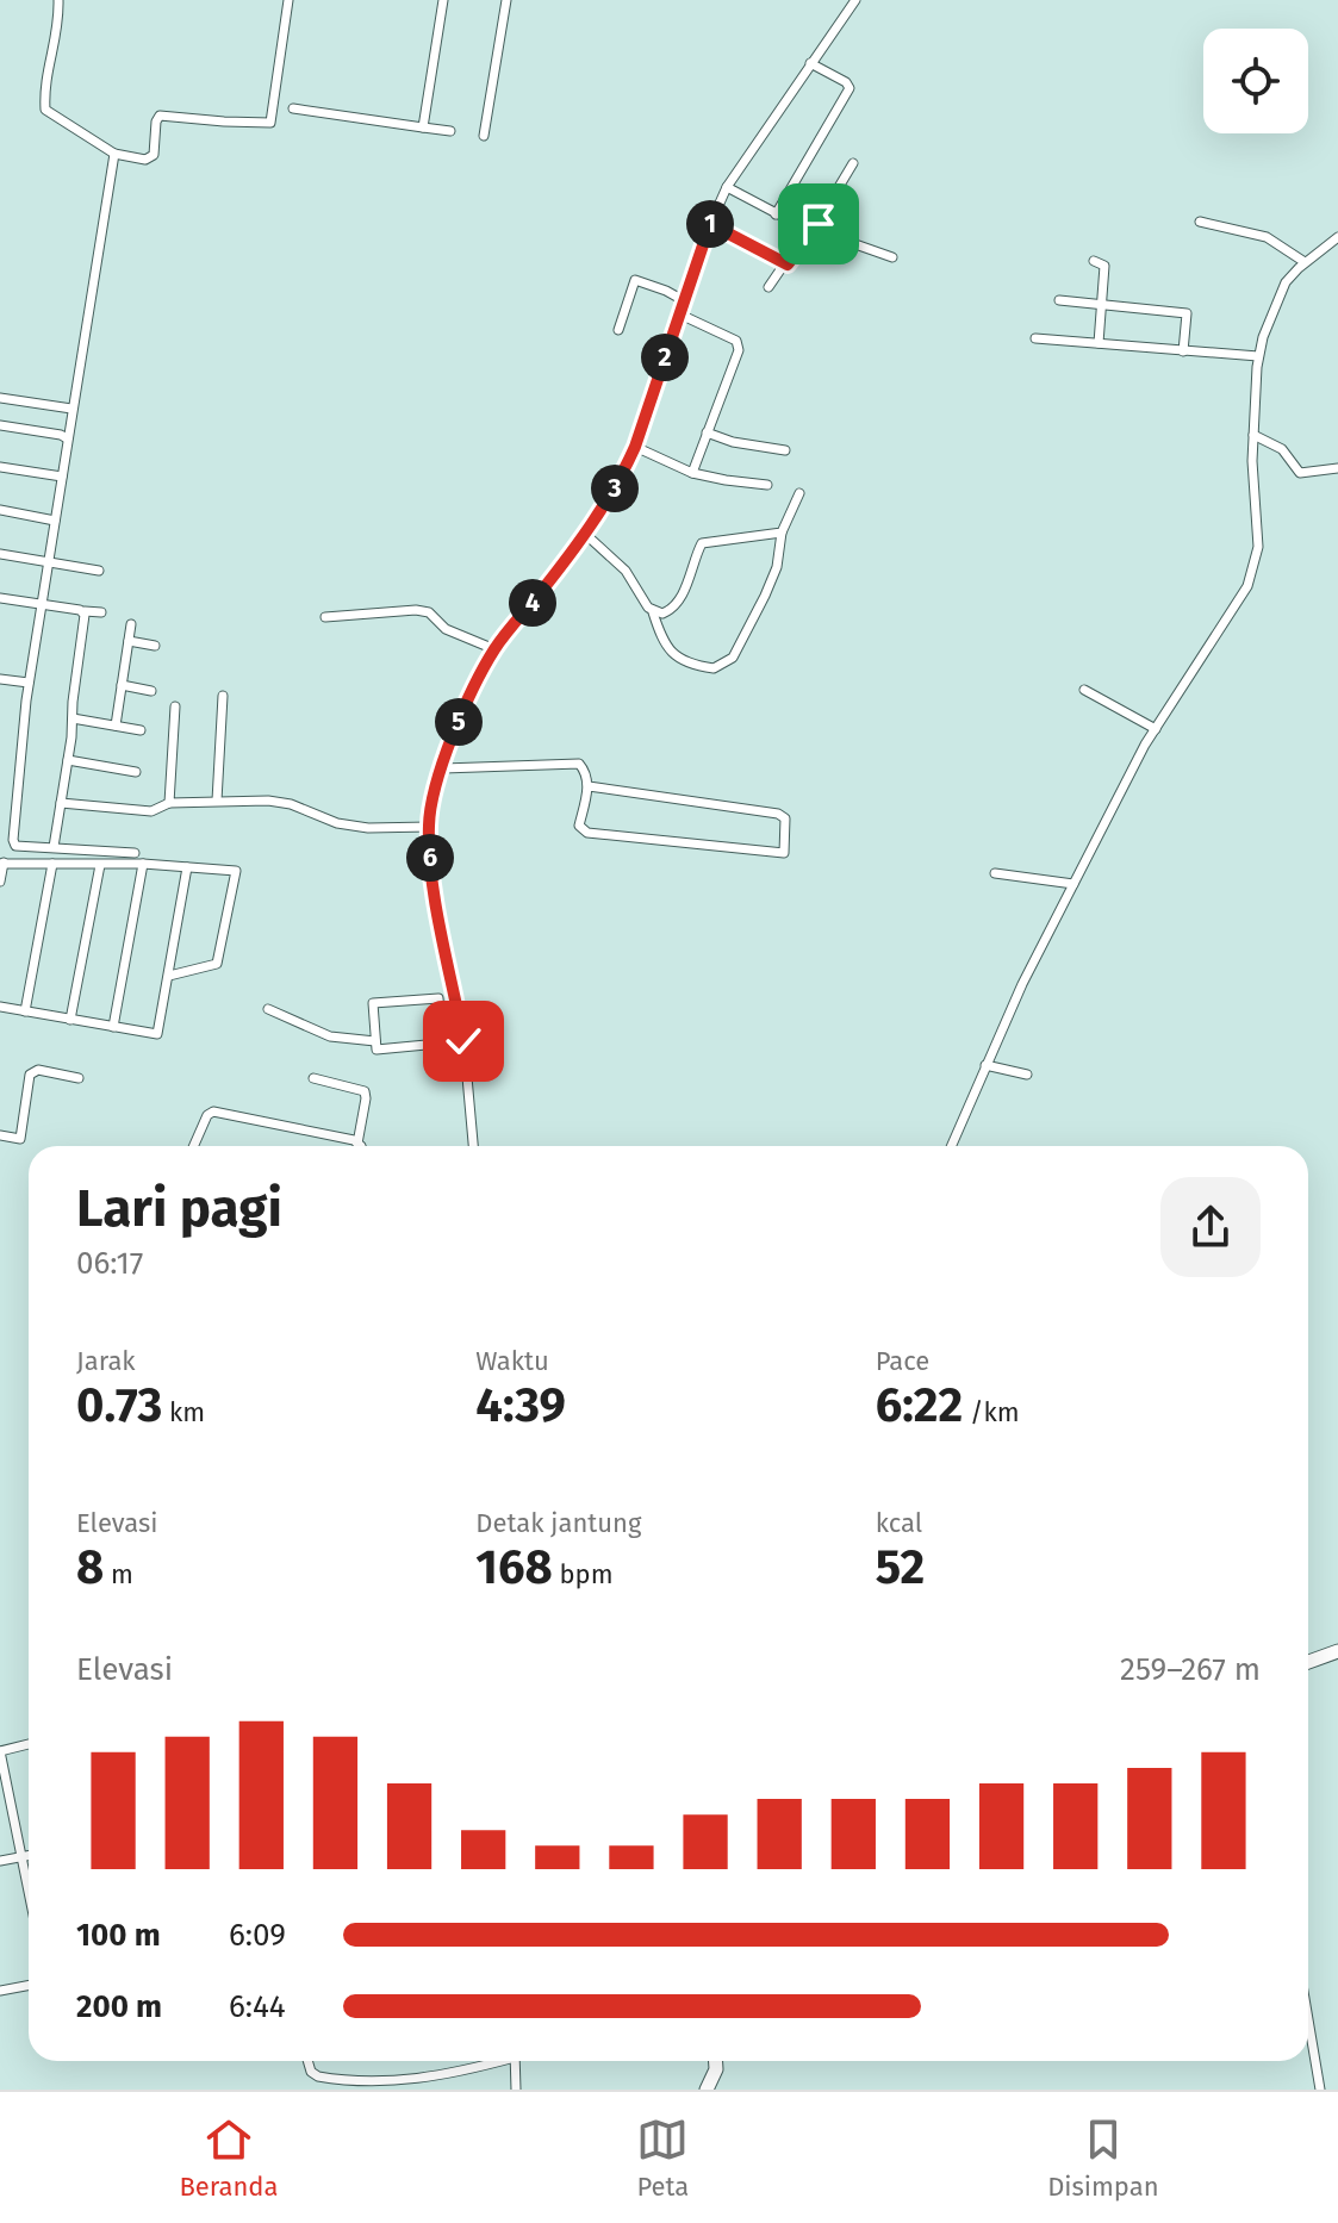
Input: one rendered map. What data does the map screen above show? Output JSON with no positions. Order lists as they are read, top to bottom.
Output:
{
  "page": {
    "pins": [
      "1",
      "2",
      "3",
      "4",
      "5",
      "6"
    ],
    "heading": ["Lari pagi", "06:17"],
    "stats": [
      ["Jarak", "0.73 km"],
      ["Waktu", "4:39"],
      ["Pace", "6:22 /km"],
      ["Elevasi", "8 m"],
      ["Detak jantung", "168 bpm"],
      ["kcal", "52"]
    ],
    "chart": ["Elevasi", "259–267 m"],
    "list": [
      {
        "name": "100 m",
        "note": "6:09"
      },
      {
        "name": "200 m",
        "note": "6:44"
      }
    ],
    "tabs": ["Beranda", "Peta", "Disimpan"]
  }
}
